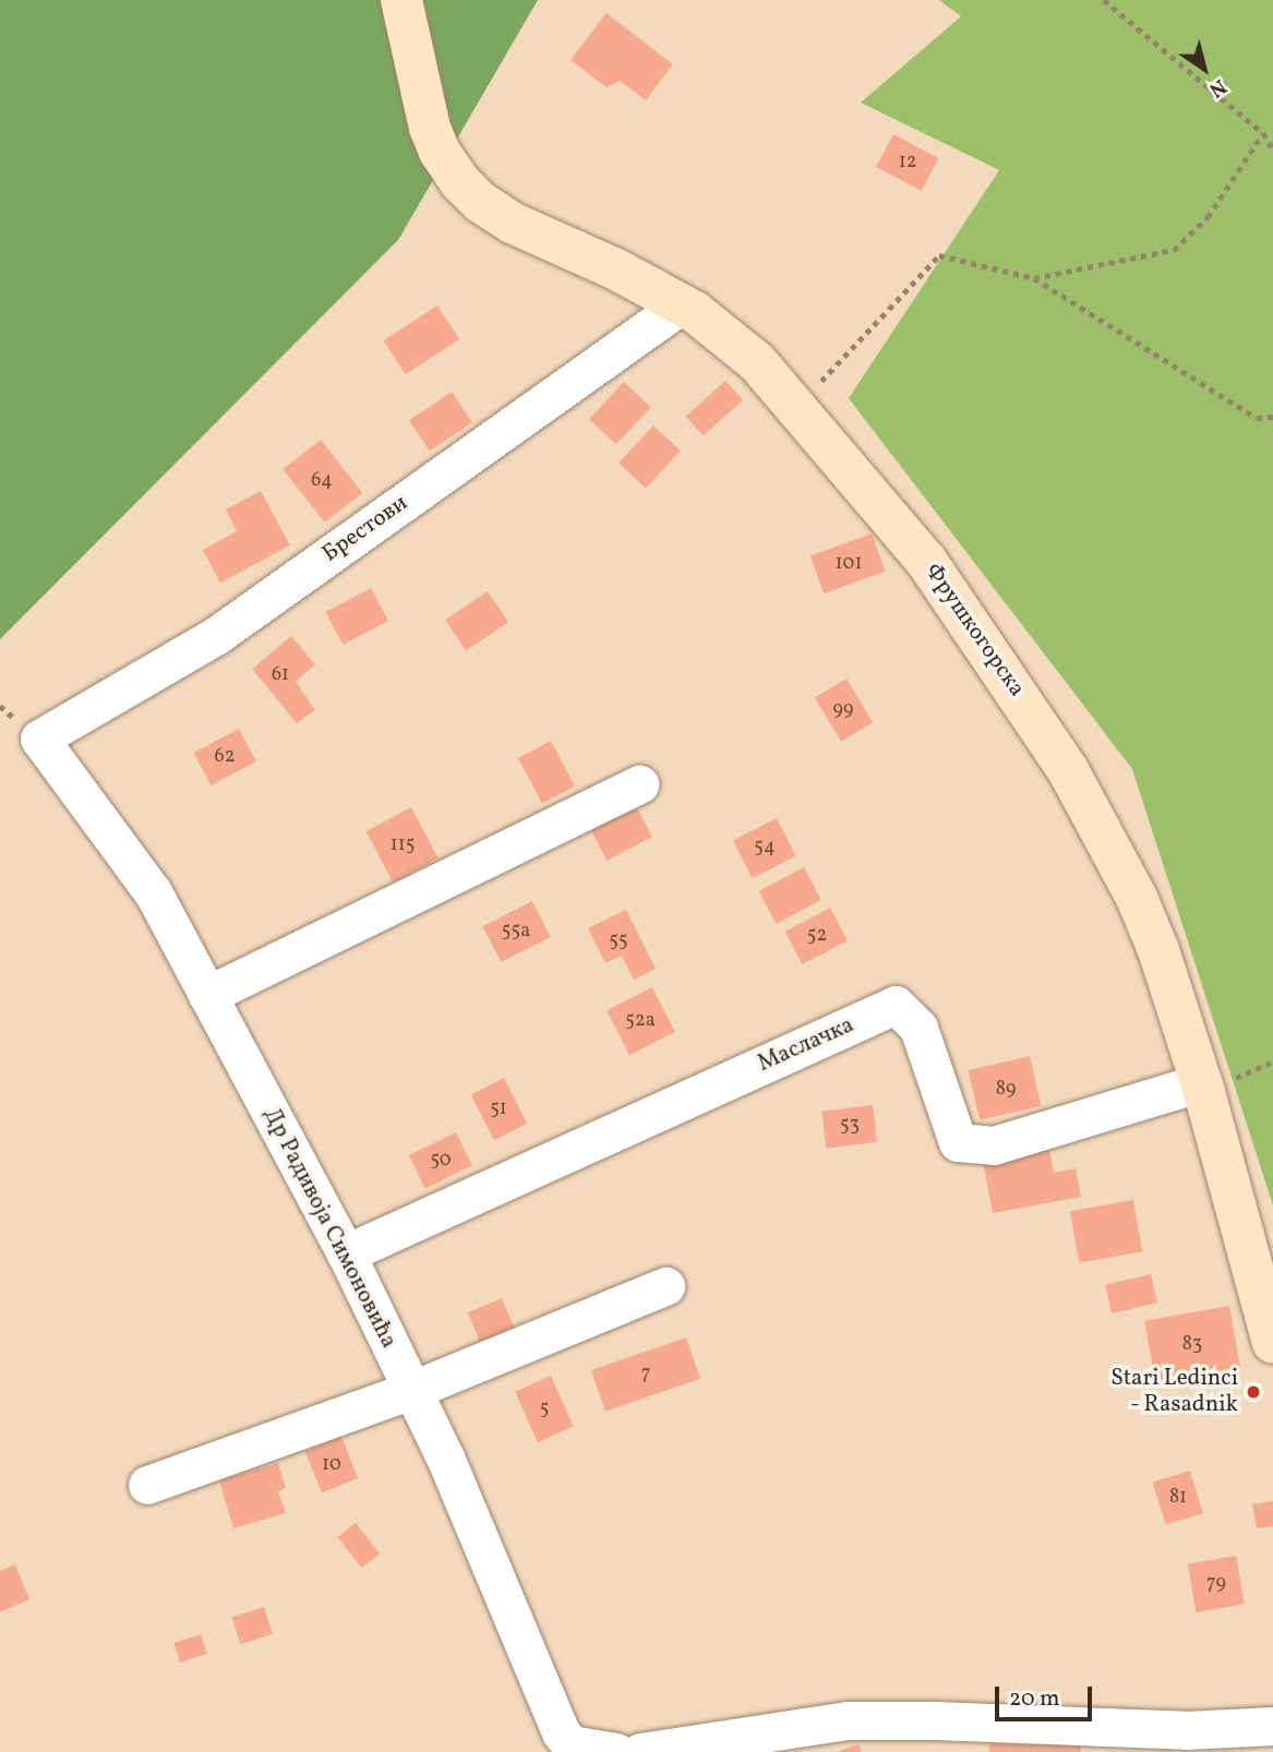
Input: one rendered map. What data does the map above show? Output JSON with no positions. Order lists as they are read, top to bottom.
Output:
{
  "streets": {
    "street": [
      "Брестови",
      "Фрушкогорска",
      "Маслачка",
      "Др Радивоја Симоновића"
    ]
  },
  "crossings": [
    ["Брестови", "Фрушкогорска"],
    ["Брестови", "Др Радивоја Симоновића"],
    ["Фрушкогорска", "Маслачка"],
    ["Маслачка", "Др Радивоја Симоновића"]
  ],
  "places": ["Stari Ledinci - Rasadnik"],
  "house_numbers": [
    "12",
    "64",
    "101",
    "61",
    "99",
    "62",
    "115",
    "54",
    "55a",
    "52",
    "55",
    "52a",
    "89",
    "51",
    "53",
    "50",
    "83",
    "7",
    "5",
    "10",
    "81",
    "79"
  ],
  "scale_bar": "20 m",
  "north": "bottom right"
}
